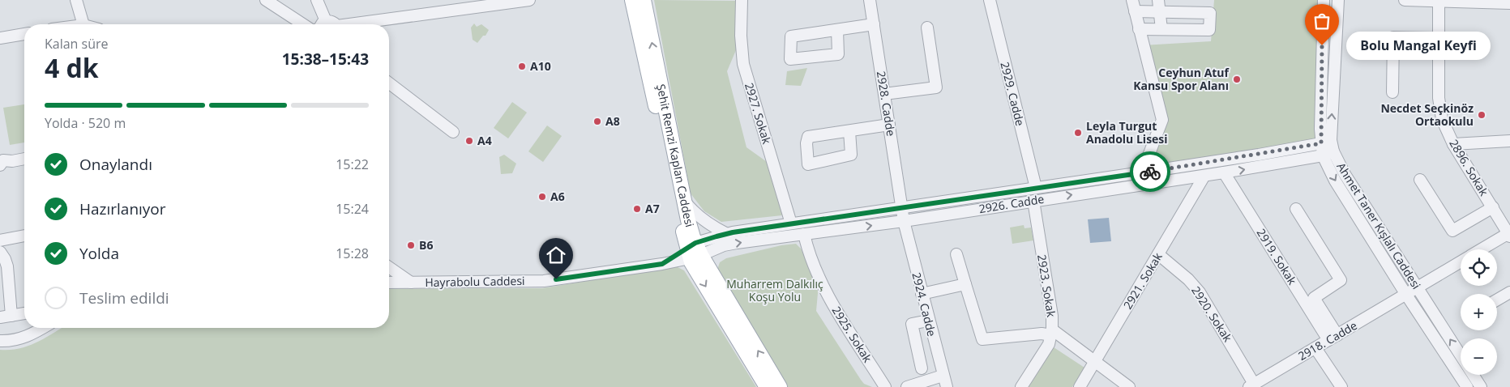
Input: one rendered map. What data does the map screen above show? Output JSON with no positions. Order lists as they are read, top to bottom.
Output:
{
  "streets": {
    "main road": ["Şehit Remzi Kaplan Caddesi"],
    "street": [
      "2929. Cadde",
      "2928. Cadde",
      "2927. Sokak",
      "2896. Sokak",
      "2926. Cadde",
      "Ahmet Taner Kışlalı Caddesi",
      "2919. Sokak",
      "2921. Sokak",
      "Hayrabolu Caddesi",
      "2923. Sokak",
      "2924. Cadde",
      "2920. Sokak",
      "2925. Sokak",
      "2918. Cadde"
    ]
  },
  "crossings": [
    ["2929. Cadde", "2926. Cadde"],
    ["2928. Cadde", "2926. Cadde"],
    ["2928. Cadde", "2924. Cadde"],
    ["2927. Sokak", "2926. Cadde"],
    ["Şehit Remzi Kaplan Caddesi", "2926. Cadde"],
    ["Şehit Remzi Kaplan Caddesi", "Hayrabolu Caddesi"],
    ["2896. Sokak", "2918. Cadde"],
    ["2926. Cadde", "Ahmet Taner Kışlalı Caddesi"],
    ["2926. Cadde", "2919. Sokak"],
    ["2926. Cadde", "2921. Sokak"],
    ["2926. Cadde", "Hayrabolu Caddesi"],
    ["2926. Cadde", "2923. Sokak"],
    ["2926. Cadde", "2924. Cadde"],
    ["2926. Cadde", "2925. Sokak"],
    ["Ahmet Taner Kışlalı Caddesi", "2918. Cadde"],
    ["2919. Sokak", "2918. Cadde"],
    ["2921. Sokak", "2920. Sokak"],
    ["2920. Sokak", "2918. Cadde"]
  ],
  "parks": ["Muharrem Dalkılıç Koşu Yolu"],
  "places": [
    "Bolu Mangal Keyfi",
    "A10",
    "Ceyhun Atuf Kansu Spor Alanı",
    "Necdet Seçkinöz Ortaokulu",
    "A8",
    "Leyla Turgut Anadolu Lisesi",
    "A4",
    "A6",
    "A7",
    "B6"
  ],
  "page": {
    "heading": ["4 dk", "Kalan süre", "15:38–15:43"],
    "bubble": "Bolu Mangal Keyfi",
    "bar": "Yolda · 520 m",
    "list": [
      ["Onaylandı", "15:22"],
      ["Hazırlanıyor", "15:24"],
      ["Yolda", "15:28"],
      "Teslim edildi"
    ],
    "map_buttons": ["+", "−"]
  }
}
